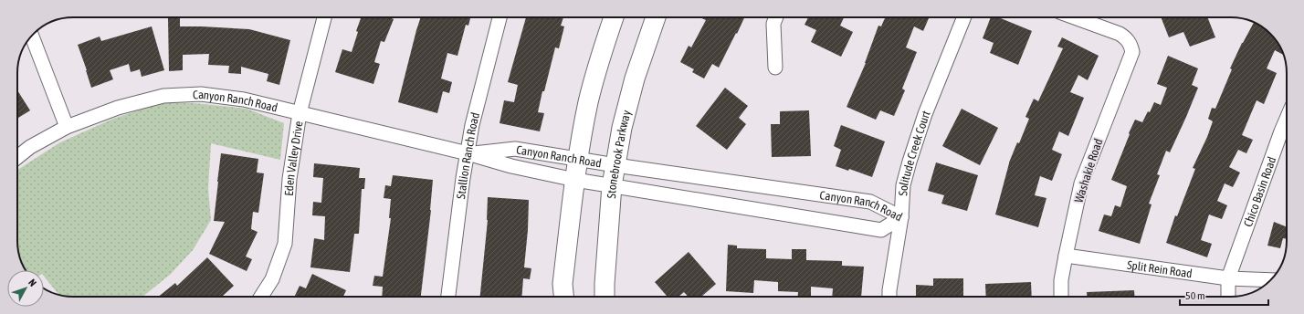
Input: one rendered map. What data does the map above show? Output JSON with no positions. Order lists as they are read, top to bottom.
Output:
{
  "streets": {
    "main road": ["Stonebrook Parkway"],
    "street": [
      "Canyon Ranch Road",
      "Solitude Creek Court",
      "Stallion Ranch Road",
      "Eden Valley Drive",
      "Washakie Road",
      "Chico Basin Road",
      "Split Rein Road"
    ]
  },
  "crossings": [
    ["Canyon Ranch Road", "Solitude Creek Court"],
    ["Canyon Ranch Road", "Stonebrook Parkway"],
    ["Canyon Ranch Road", "Stallion Ranch Road"],
    ["Canyon Ranch Road", "Eden Valley Drive"],
    ["Washakie Road", "Split Rein Road"],
    ["Chico Basin Road", "Split Rein Road"]
  ],
  "scale_bar": "50 m",
  "north": "top right"
}
